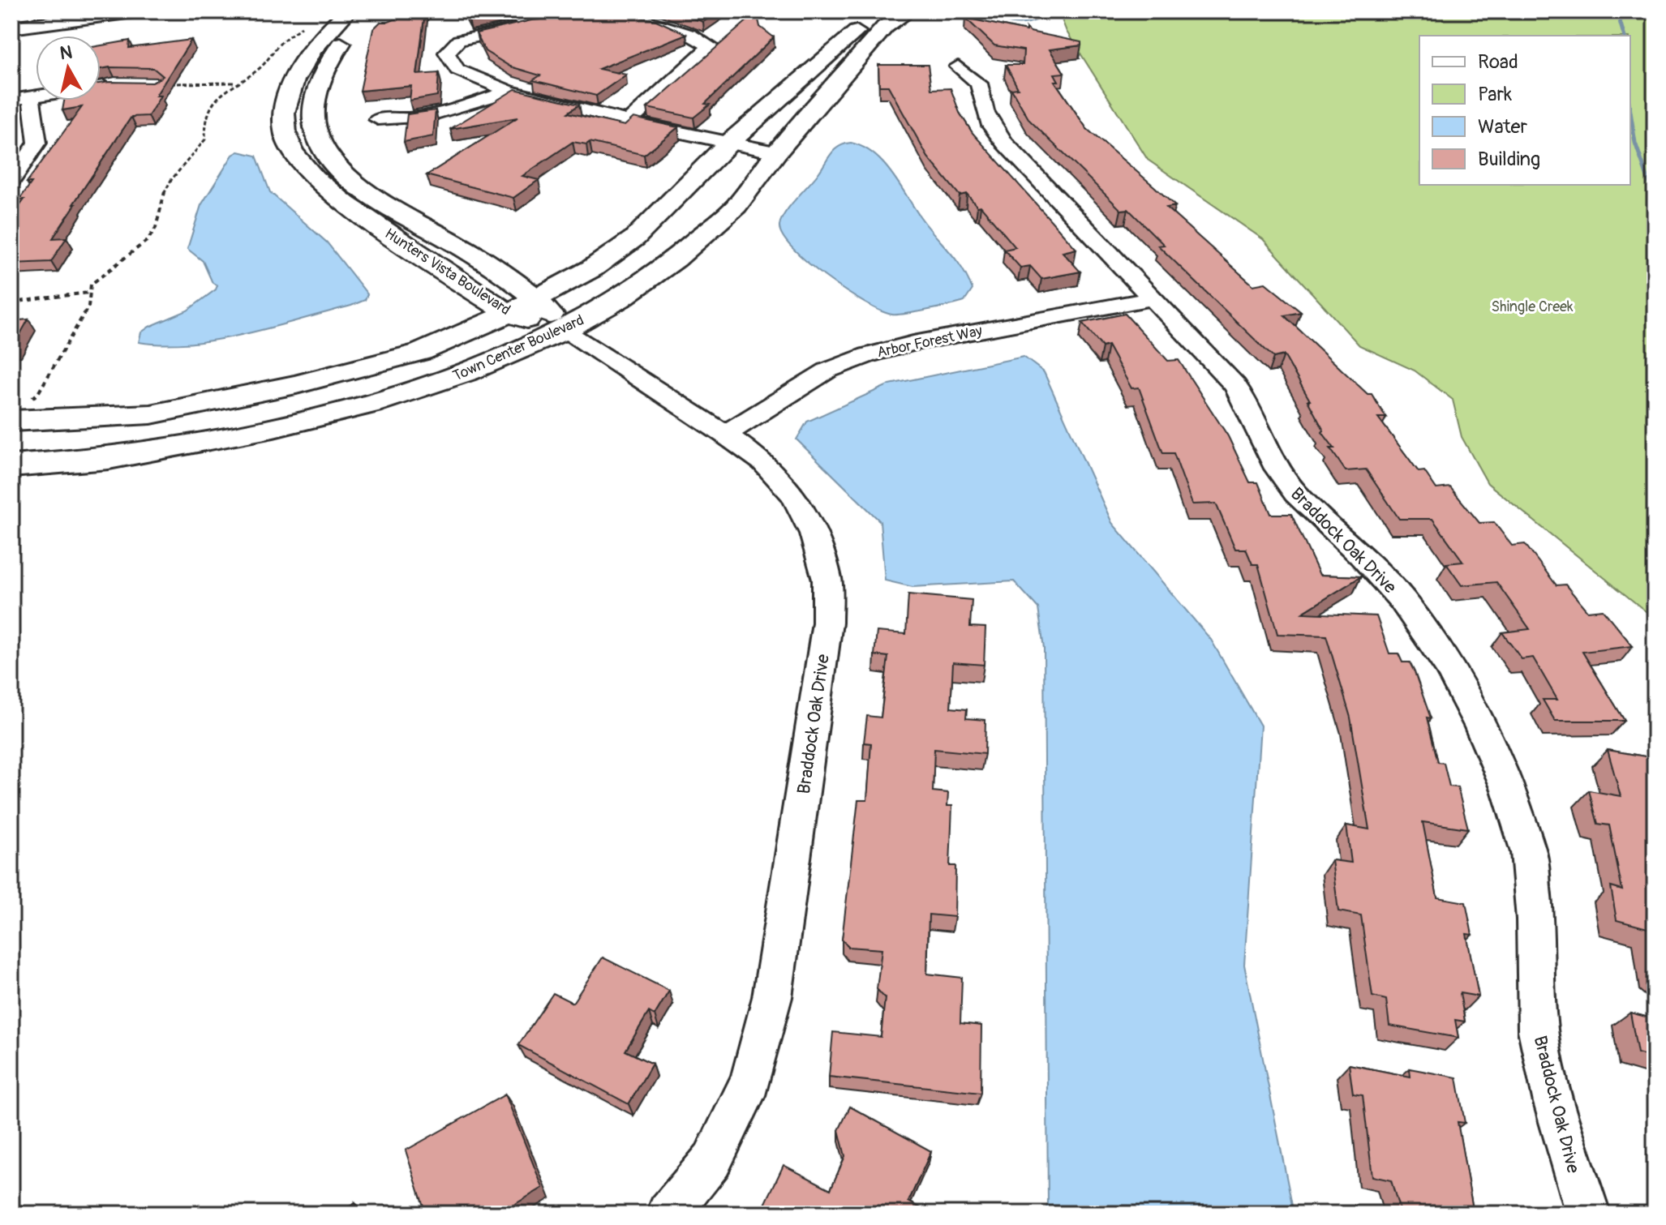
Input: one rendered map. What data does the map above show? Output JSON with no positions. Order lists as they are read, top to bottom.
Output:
{
  "streets": {
    "main road": ["Hunters Vista Boulevard", "Town Center Boulevard"],
    "street": ["Arbor Forest Way", "Braddock Oak Drive"]
  },
  "crossings": [
    ["Hunters Vista Boulevard", "Town Center Boulevard"],
    ["Hunters Vista Boulevard", "Braddock Oak Drive"],
    ["Arbor Forest Way", "Braddock Oak Drive"],
    ["Town Center Boulevard", "Braddock Oak Drive"]
  ],
  "parks": ["Shingle Creek"],
  "legend": [
    "Road",
    "Park",
    "Water",
    "Building"
  ],
  "north": "top"
}
